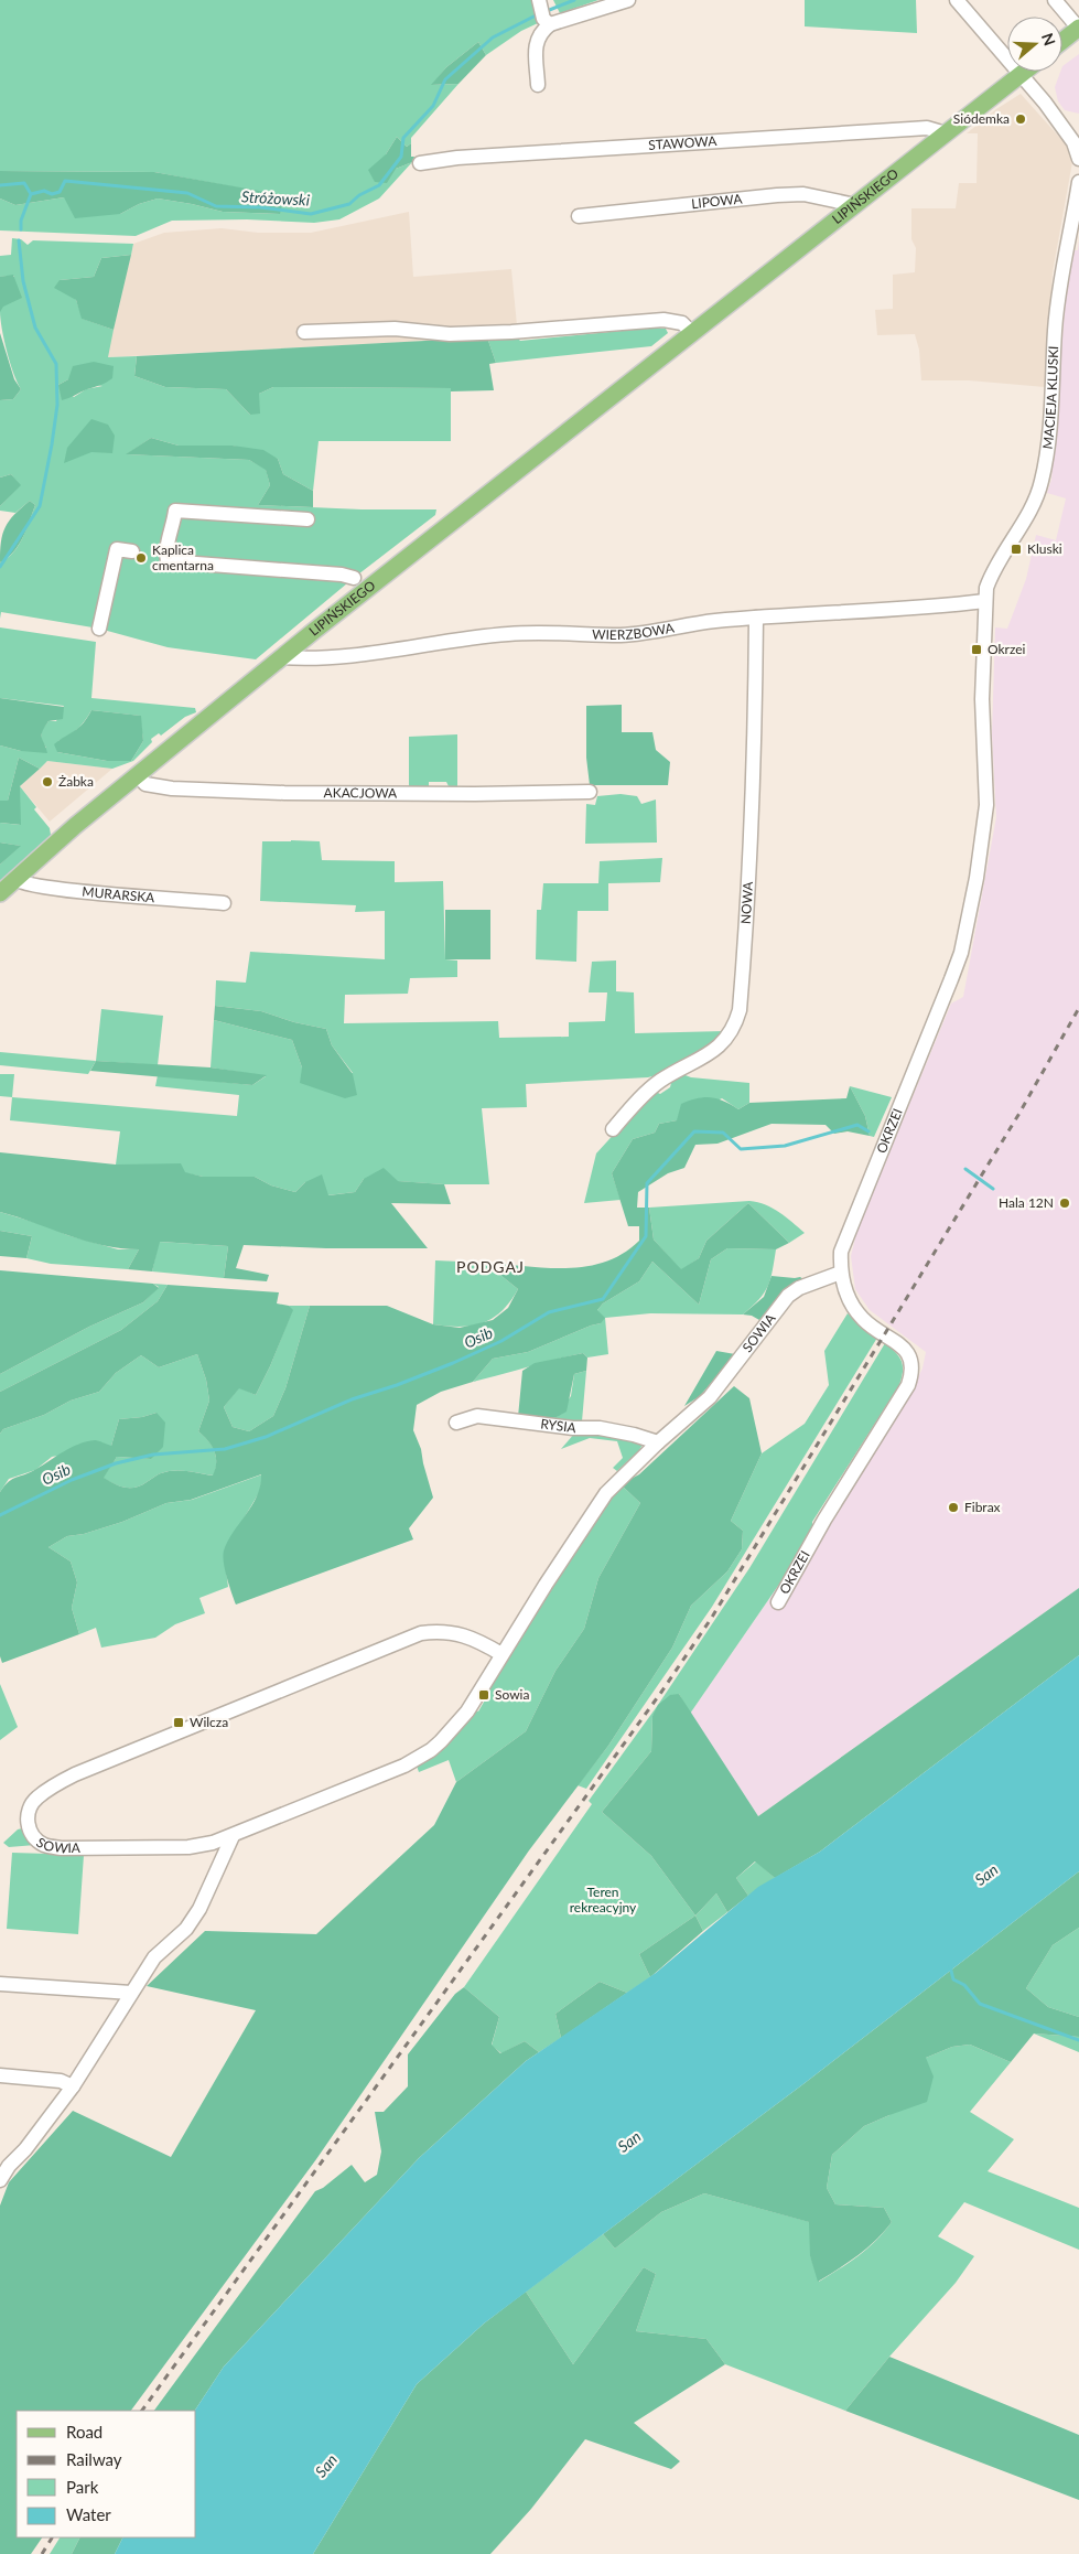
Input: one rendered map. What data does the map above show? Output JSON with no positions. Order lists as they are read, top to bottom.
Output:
{
  "streets": {
    "main road": ["LIPIŃSKIEGO"],
    "street": [
      "STAWOWA",
      "LIPOWA",
      "MACIEJA KLUSKI",
      "WIERZBOWA",
      "AKACJOWA",
      "MURARSKA",
      "NOWA",
      "OKRZEI",
      "SOWIA",
      "RYSIA"
    ]
  },
  "crossings": [
    ["STAWOWA", "LIPIŃSKIEGO"],
    ["LIPIŃSKIEGO", "LIPOWA"],
    ["LIPIŃSKIEGO", "WIERZBOWA"],
    ["LIPIŃSKIEGO", "AKACJOWA"],
    ["LIPIŃSKIEGO", "MURARSKA"],
    ["MACIEJA KLUSKI", "WIERZBOWA"],
    ["MACIEJA KLUSKI", "OKRZEI"],
    ["WIERZBOWA", "NOWA"],
    ["WIERZBOWA", "OKRZEI"],
    ["OKRZEI", "SOWIA"],
    ["SOWIA", "RYSIA"]
  ],
  "districts": ["PODGAJ"],
  "water": ["Stróżowski", "Osib", "San"],
  "parks": ["Teren rekreacyjny"],
  "places": {
    "other": [
      "Siódemka",
      "Kaplica cmentarna",
      "Żabka",
      "Hala 12N",
      "Fibrax"
    ],
    "transit": [
      "Kluski",
      "Okrzei",
      "Sowia",
      "Wilcza"
    ]
  },
  "legend": [
    "Road",
    "Railway",
    "Park",
    "Water"
  ],
  "north": "right"
}
